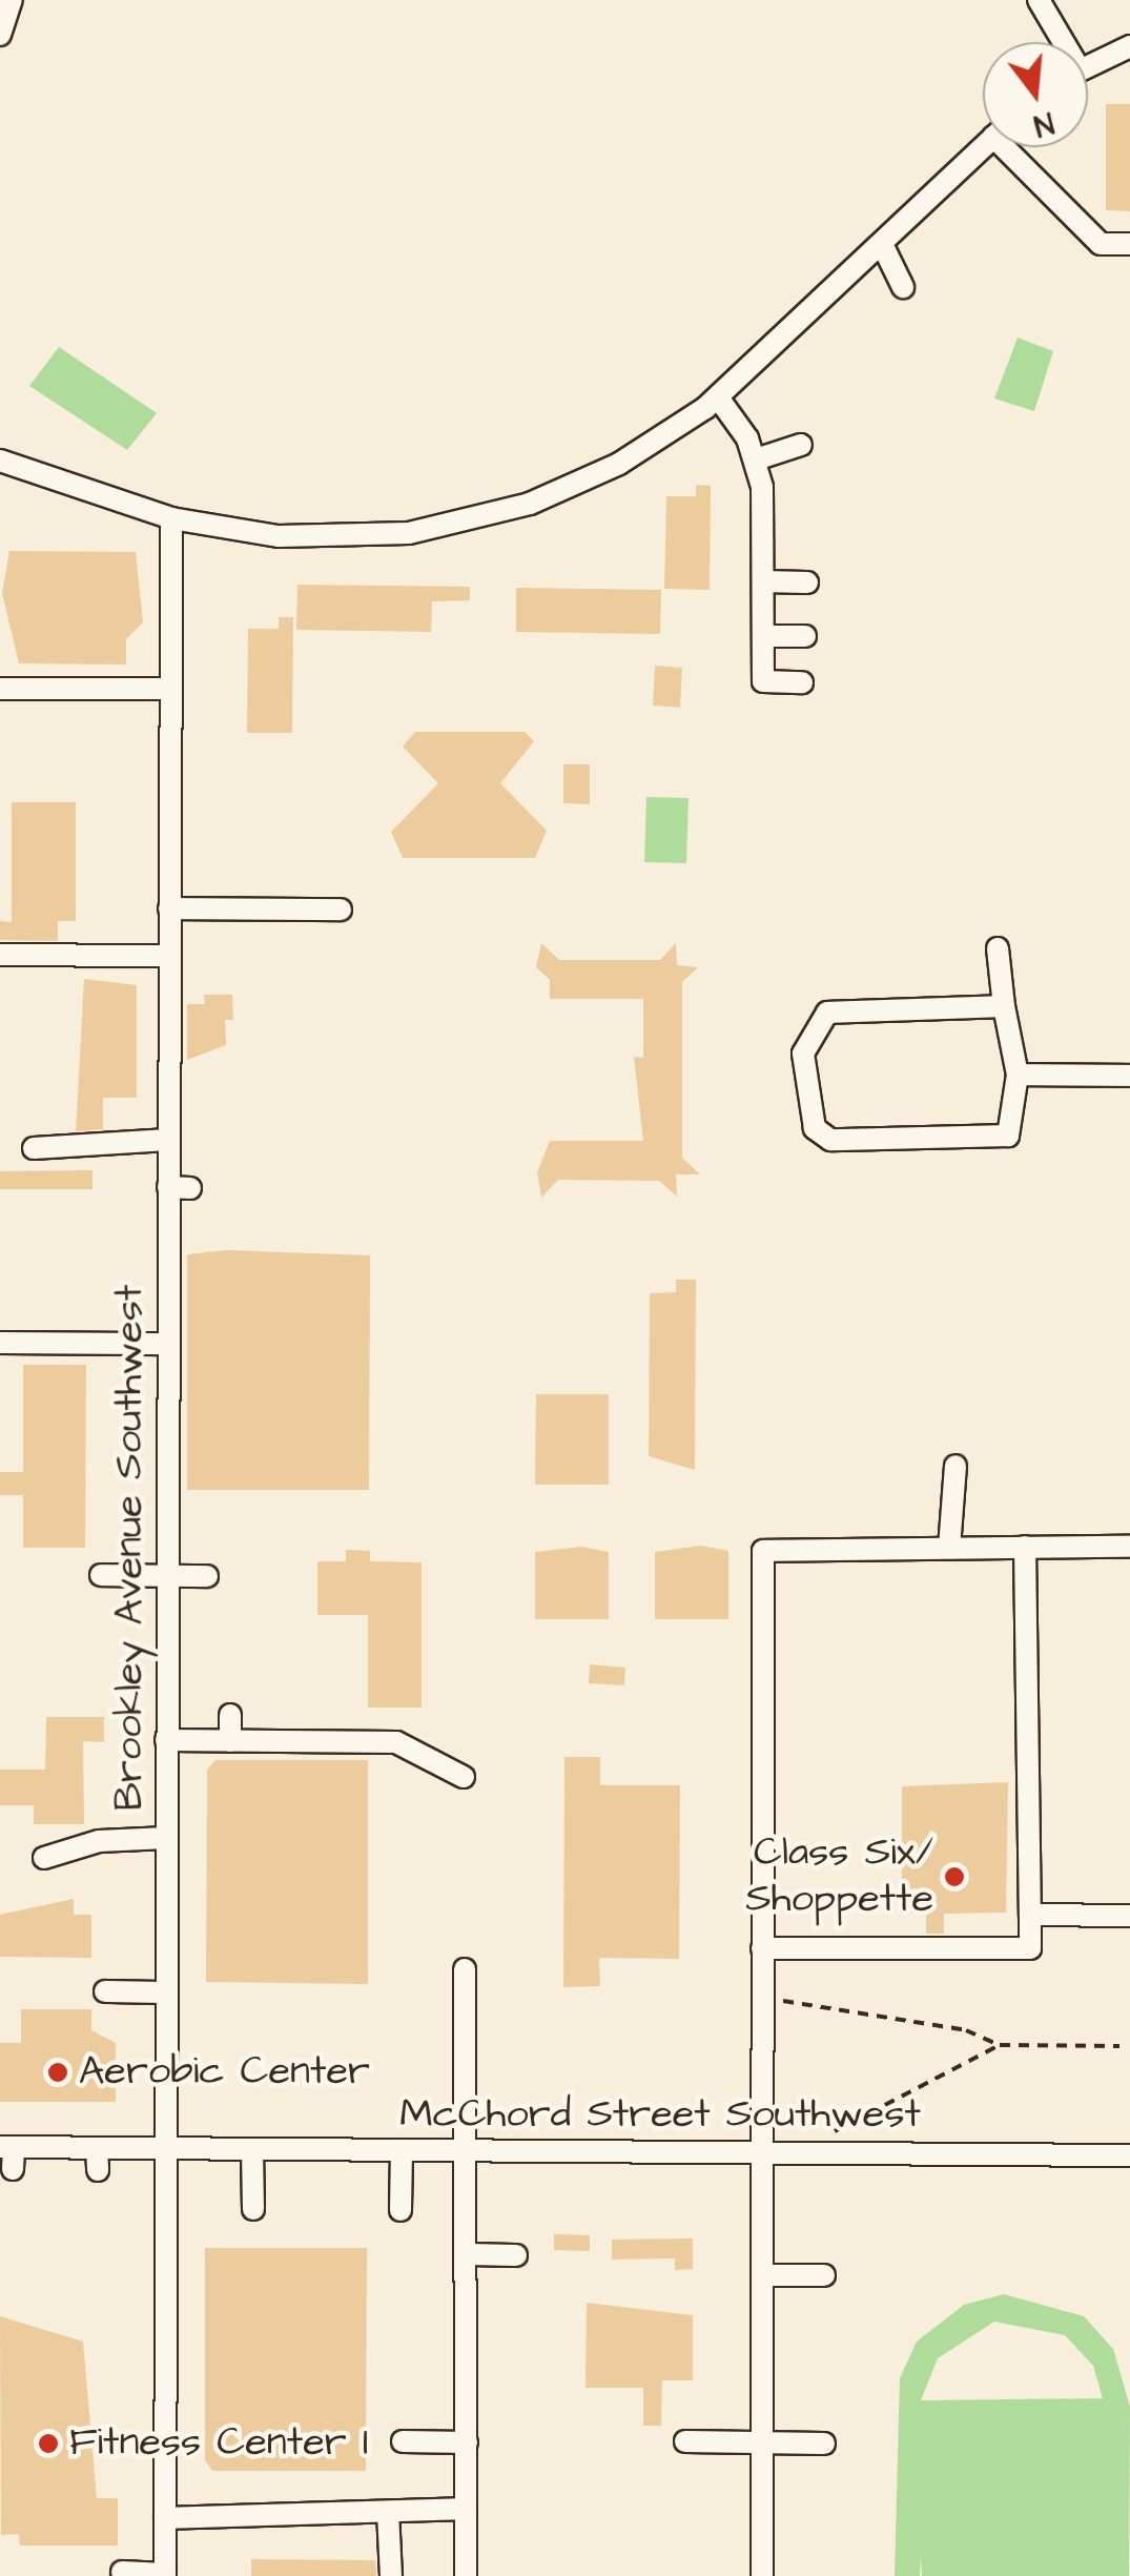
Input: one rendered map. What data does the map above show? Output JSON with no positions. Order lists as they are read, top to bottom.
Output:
{
  "streets": {
    "street": ["Brookley Avenue Southwest", "McChord Street Southwest"]
  },
  "crossings": [
    ["Brookley Avenue Southwest", "McChord Street Southwest"]
  ],
  "places": ["Class Six/ Shoppette", "Aerobic Center", "Fitness Center I"],
  "north": "bottom"
}
